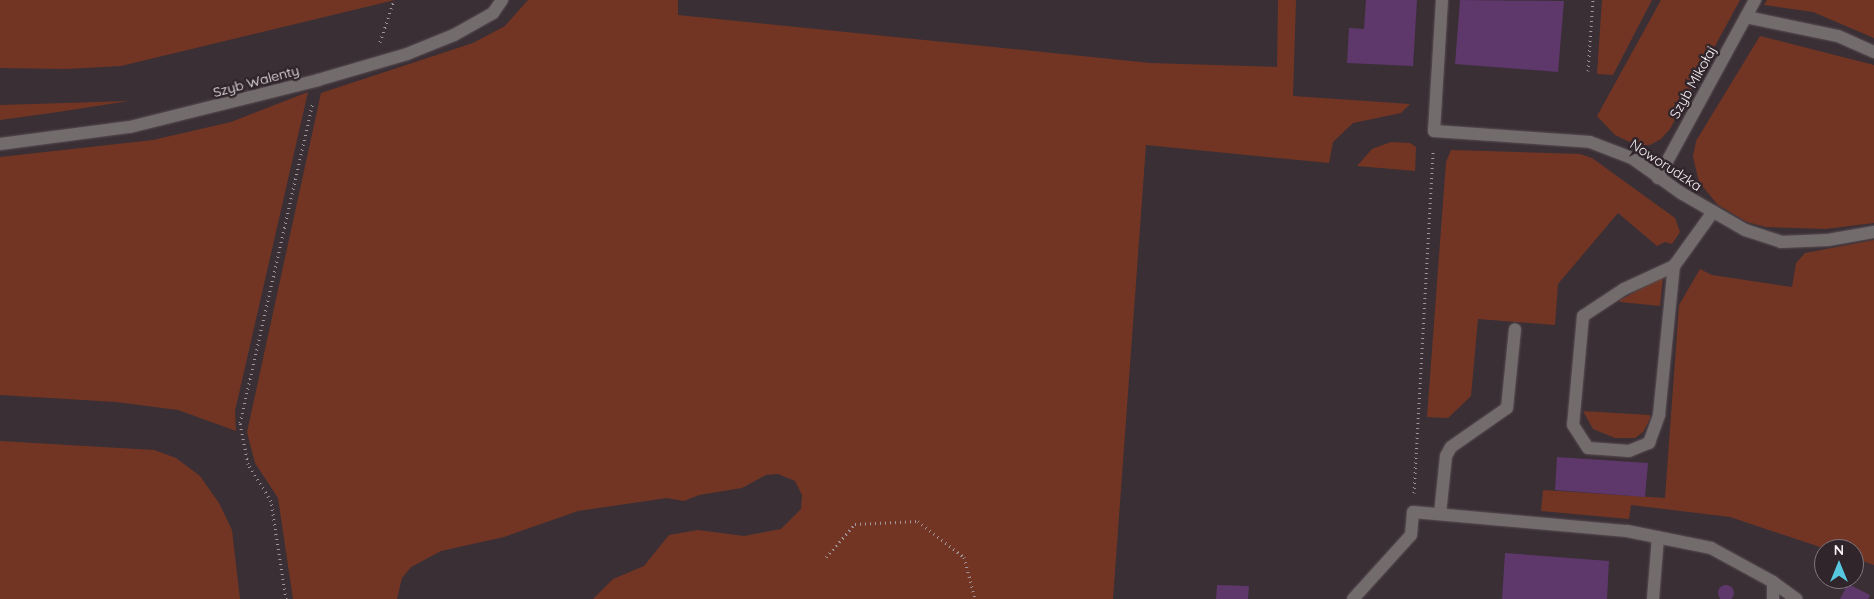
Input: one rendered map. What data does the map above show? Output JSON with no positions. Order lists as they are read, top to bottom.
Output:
{
  "streets": {
    "street": ["Szyb Walenty", "Szyb Mikołaj", "Noworudzka"]
  },
  "crossings": [
    ["Szyb Mikołaj", "Noworudzka"]
  ],
  "north": "top"
}
